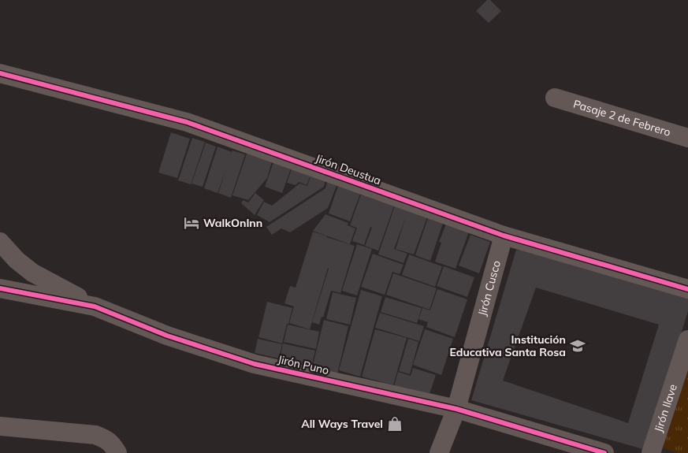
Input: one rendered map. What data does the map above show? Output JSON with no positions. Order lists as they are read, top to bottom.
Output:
{
  "streets": {
    "street": [
      "Pasaje 2 de Febrero",
      "Jirón Deustua",
      "Jirón Cusco",
      "Jirón Puno",
      "Jirón Ilave"
    ]
  },
  "crossings": [
    ["Jirón Deustua", "Jirón Cusco"],
    ["Jirón Cusco", "Jirón Puno"]
  ],
  "places": {
    "hotel": ["WalkOnInn"],
    "school or university": ["Institución Educativa Santa Rosa"],
    "shop": ["All Ways Travel"]
  }
}
